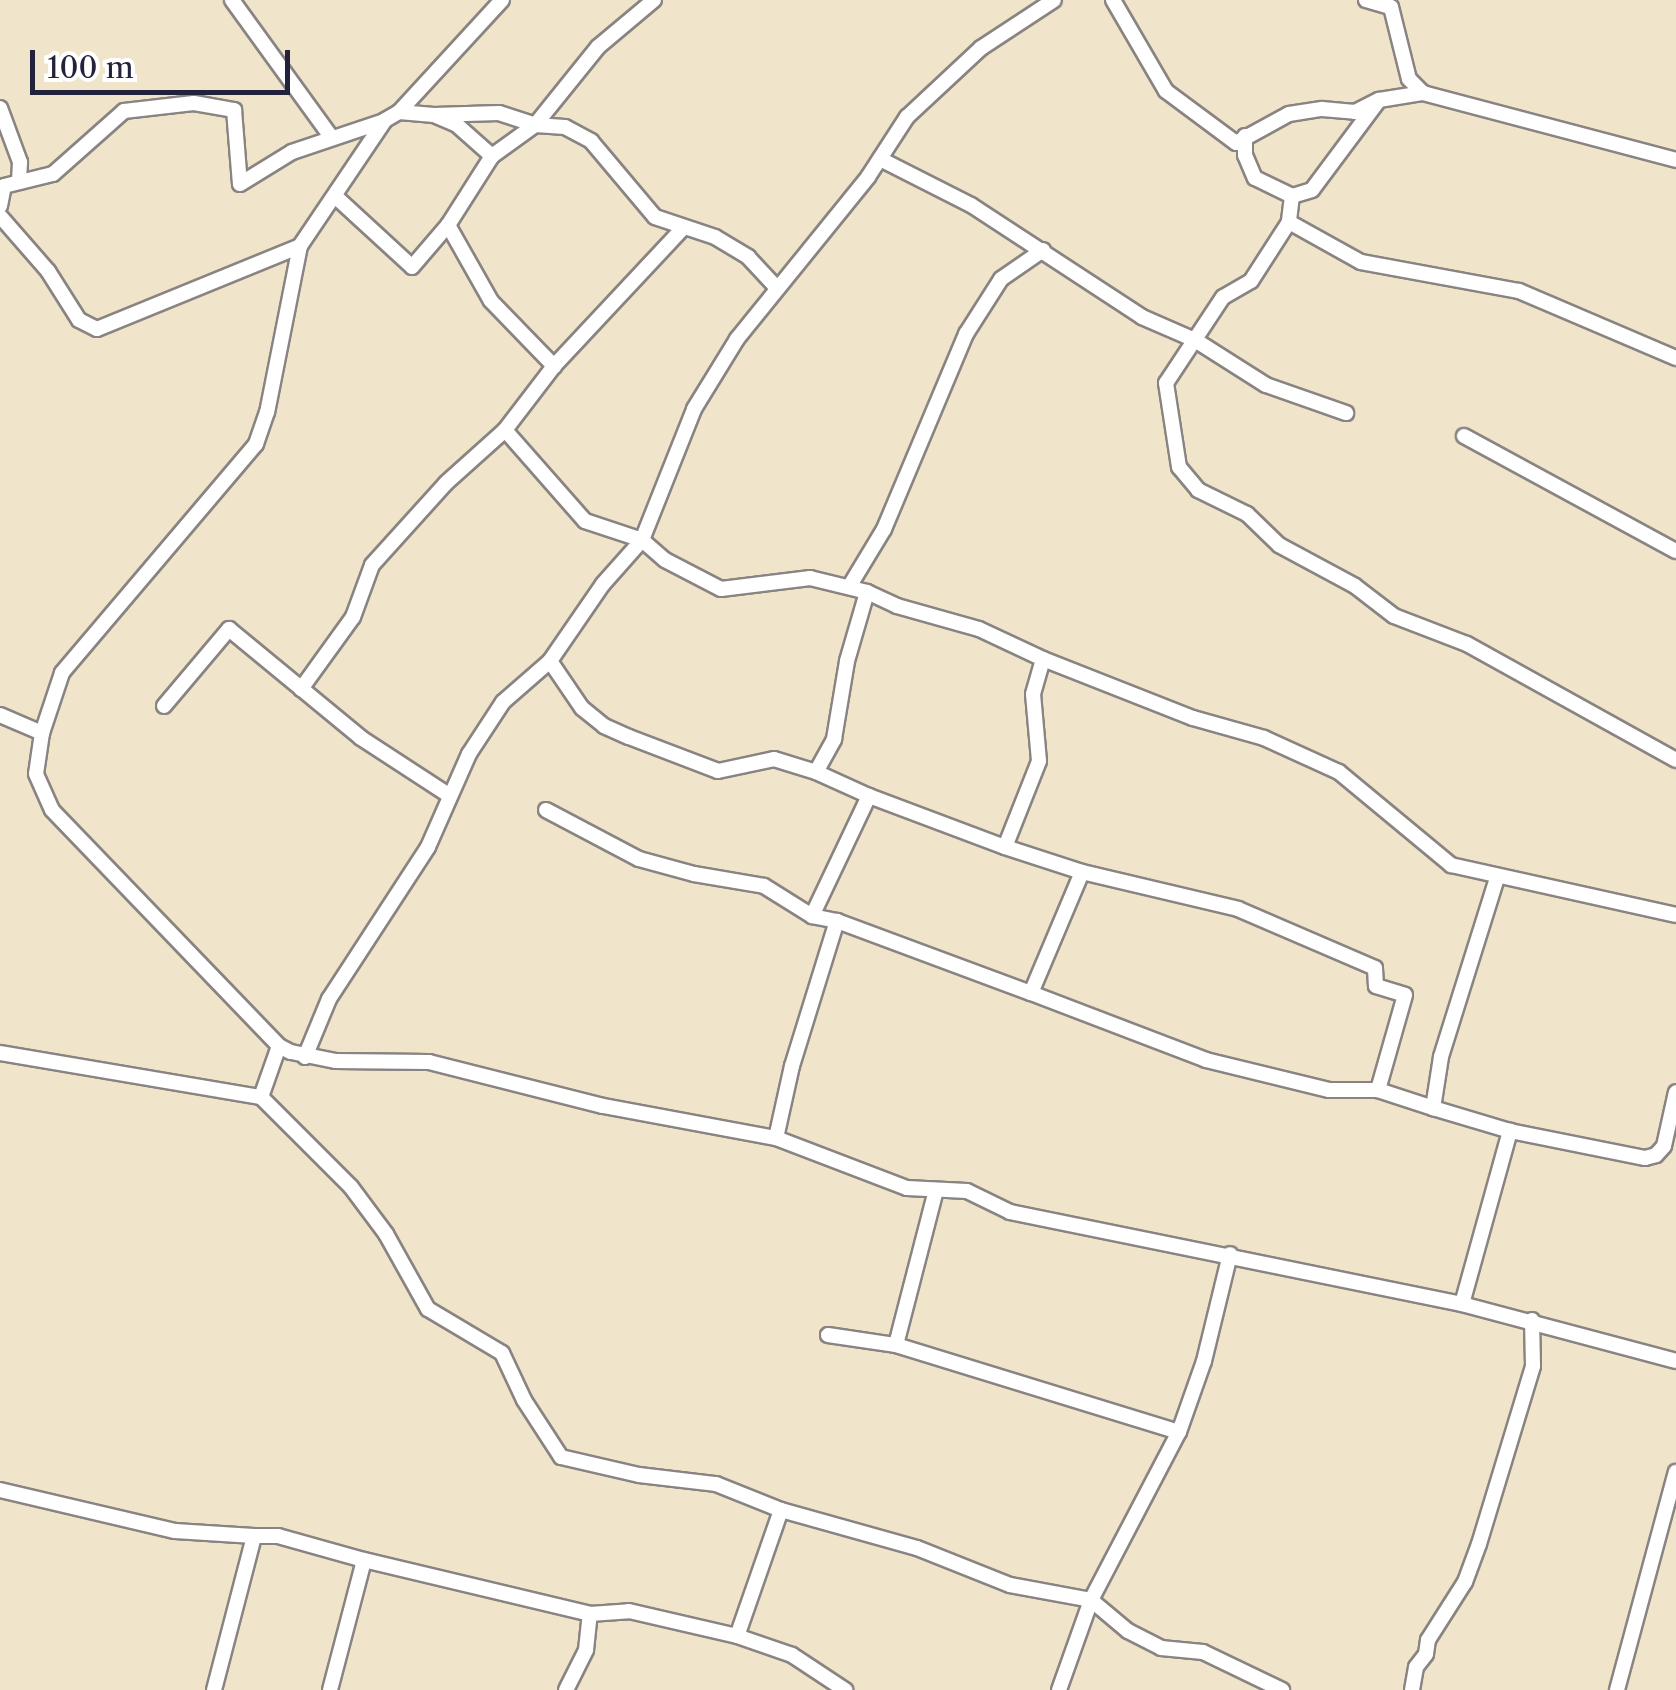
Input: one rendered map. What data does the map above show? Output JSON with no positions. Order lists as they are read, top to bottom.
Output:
{
  "scale_bar": "100 m"
}
